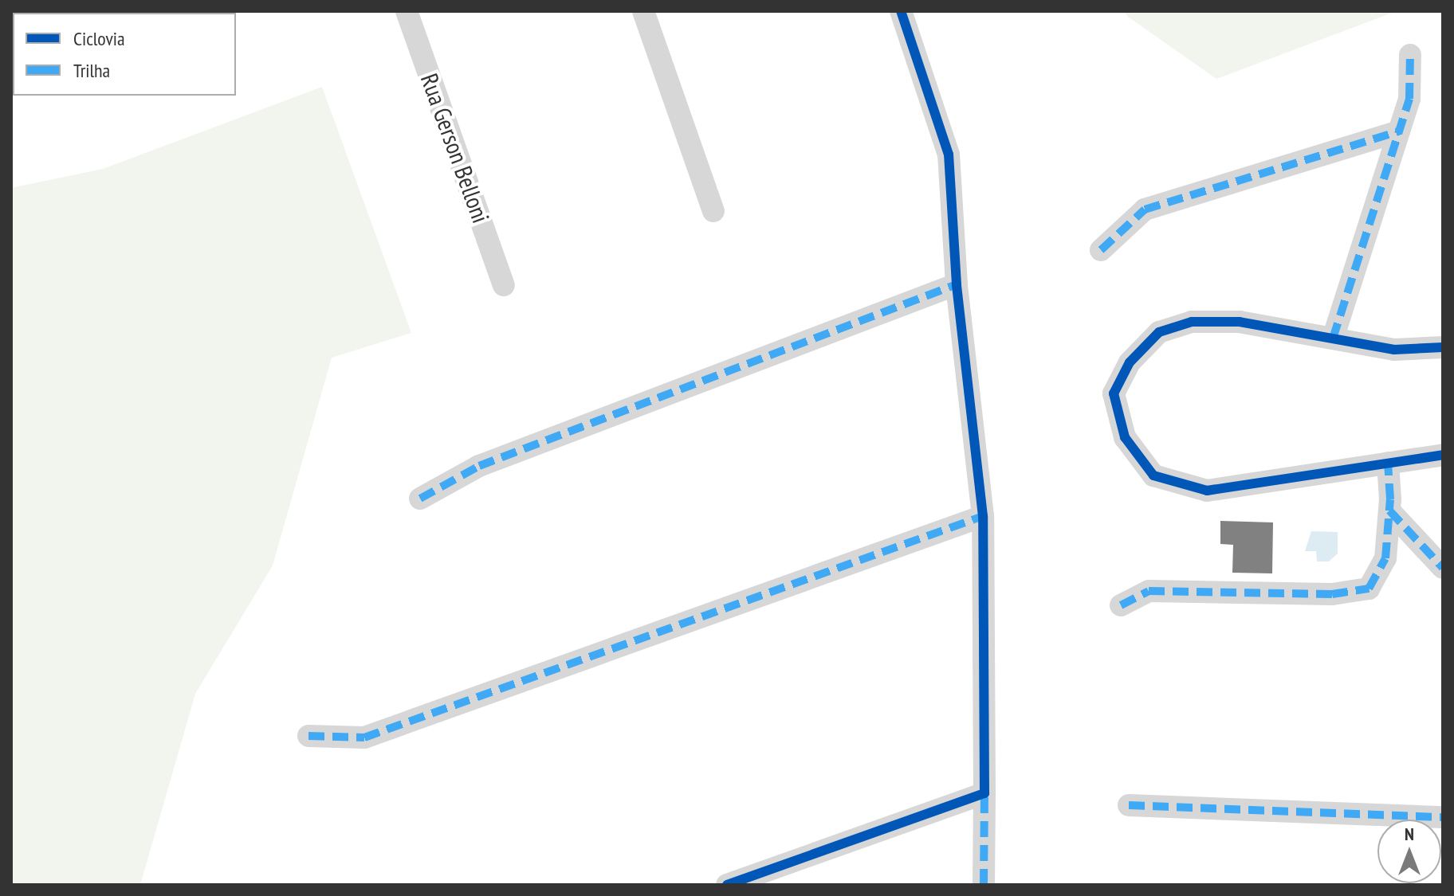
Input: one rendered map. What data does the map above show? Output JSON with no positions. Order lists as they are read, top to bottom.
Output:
{
  "streets": {
    "street": ["Rua Gerson Belloni"]
  },
  "legend": ["Ciclovia", "Trilha"],
  "north": "top"
}
